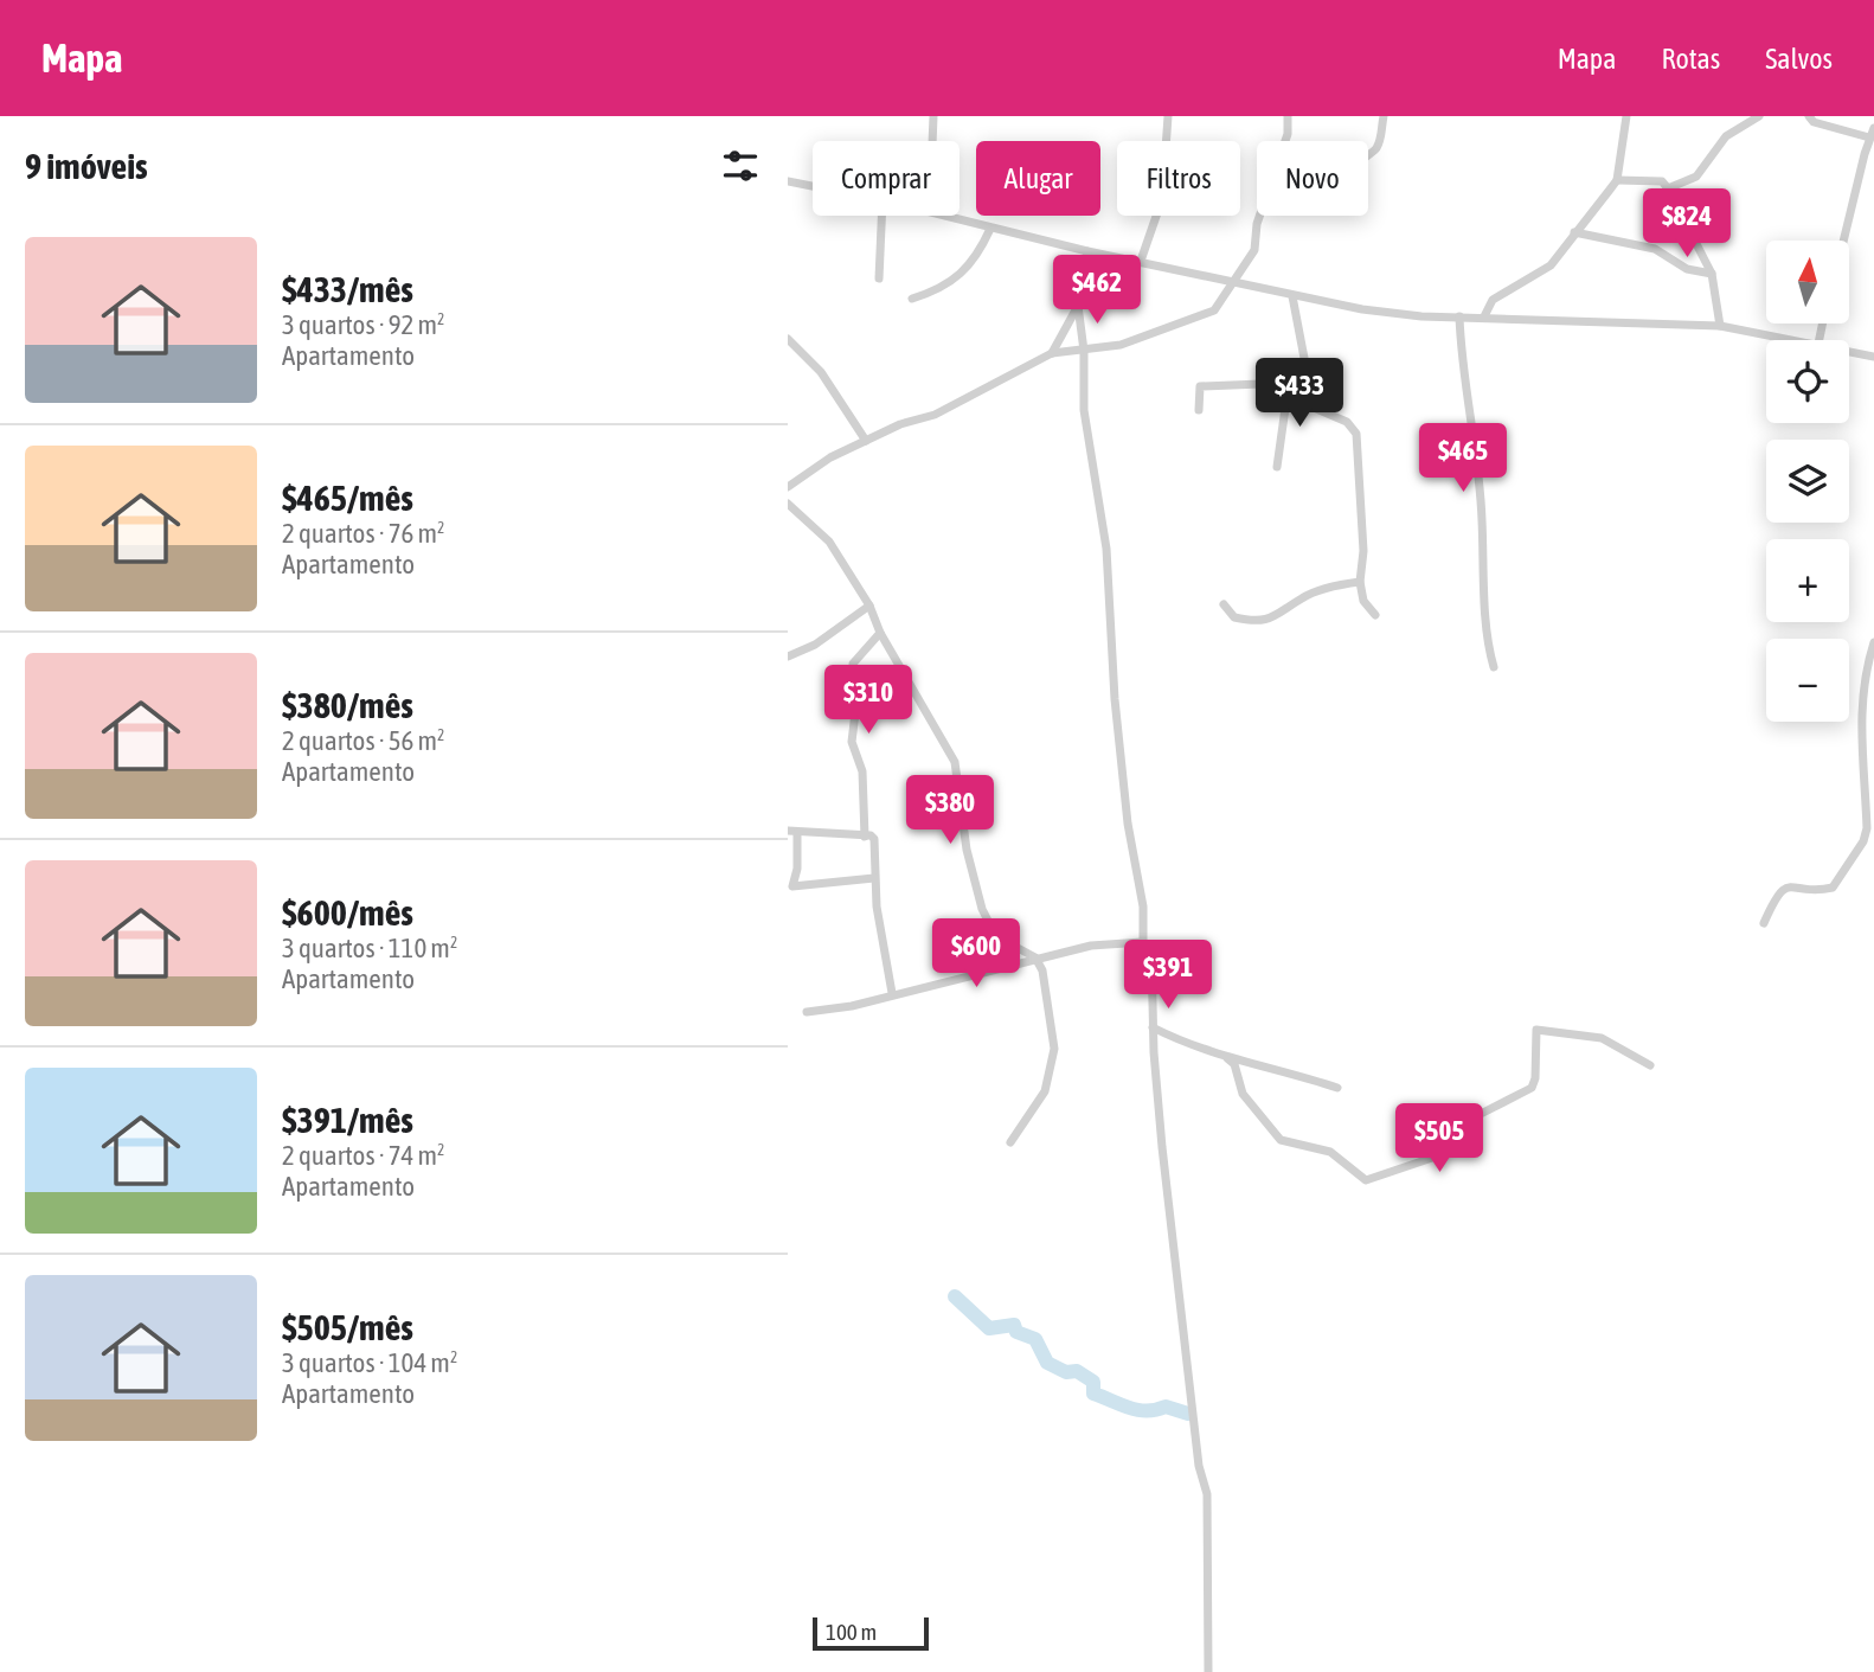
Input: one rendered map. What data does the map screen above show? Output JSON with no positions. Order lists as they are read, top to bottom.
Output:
{
  "scale_bar": "100 m",
  "north": "top",
  "page": {
    "header": "Mapa",
    "nav": ["Mapa", "Rotas", "Salvos"],
    "heading": "9 imóveis",
    "chip": [
      "Comprar",
      "Alugar",
      "Filtros",
      "Novo"
    ],
    "price": [
      "$824",
      "$462",
      "$433",
      "$465",
      "$310",
      "$380",
      "$600",
      "$391",
      "$505"
    ],
    "list": [
      {
        "name": "$433/mês",
        "note": "3 quartos · 92 m² · Apartamento"
      },
      {
        "name": "$465/mês",
        "note": "2 quartos · 76 m² · Apartamento"
      },
      {
        "name": "$380/mês",
        "note": "2 quartos · 56 m² · Apartamento"
      },
      {
        "name": "$600/mês",
        "note": "3 quartos · 110 m² · Apartamento"
      },
      {
        "name": "$391/mês",
        "note": "2 quartos · 74 m² · Apartamento"
      },
      {
        "name": "$505/mês",
        "note": "3 quartos · 104 m² · Apartamento"
      }
    ],
    "map_buttons": ["+", "−"],
    "scale": "100 m"
  }
}
